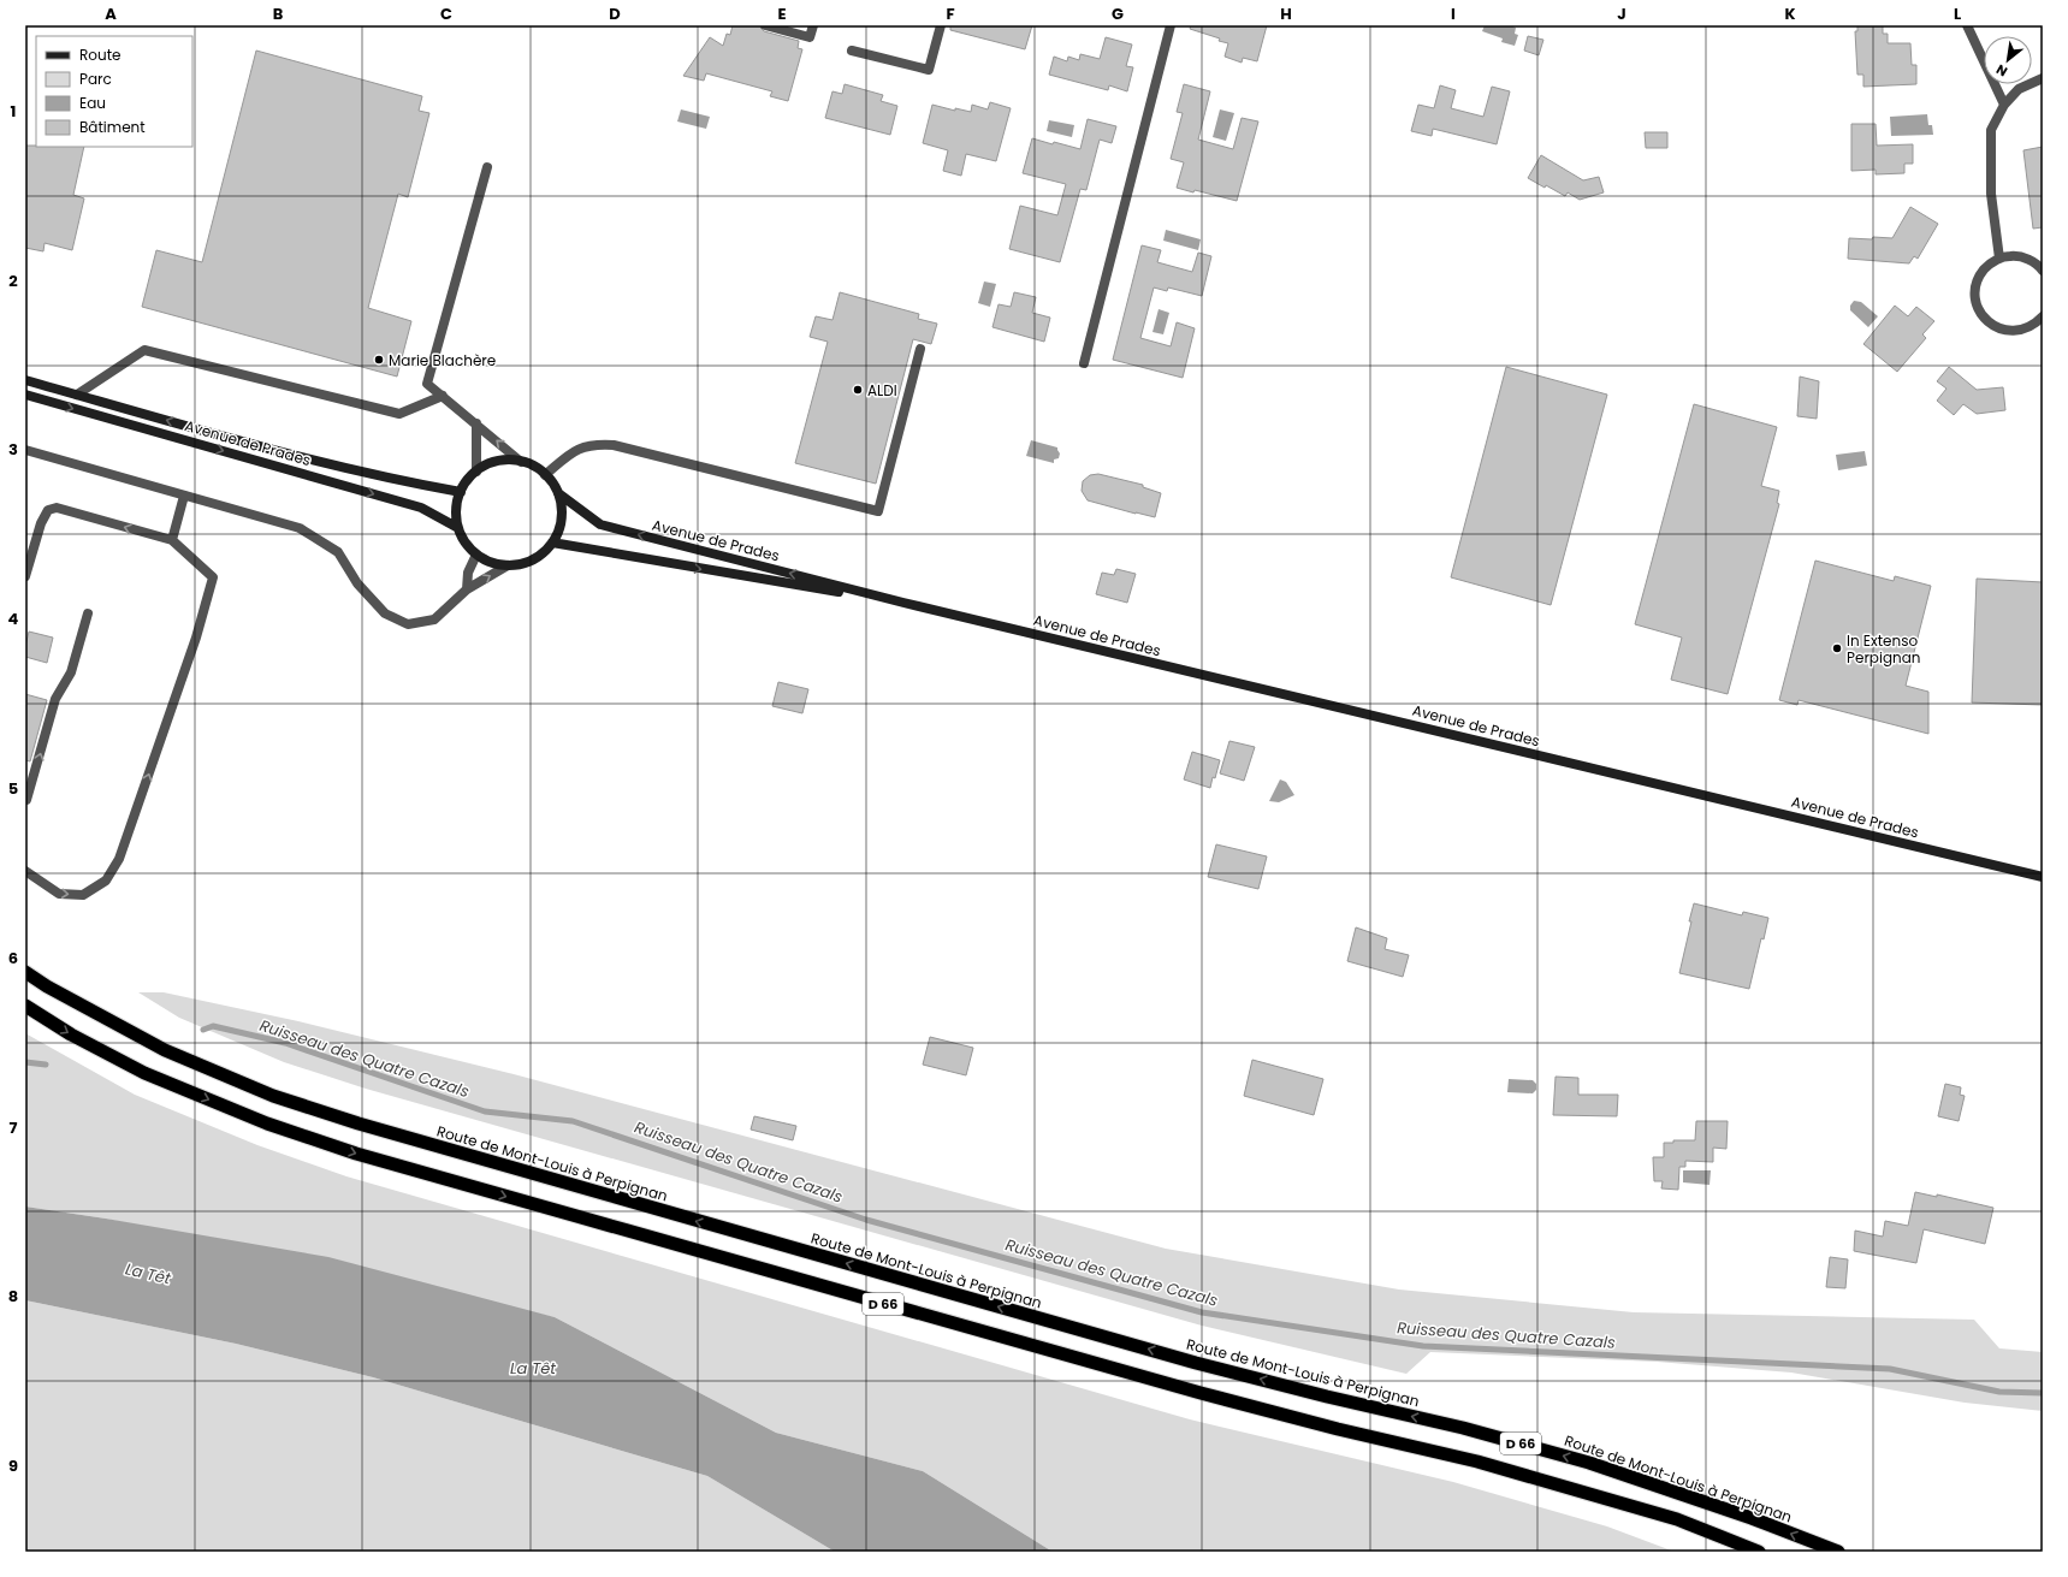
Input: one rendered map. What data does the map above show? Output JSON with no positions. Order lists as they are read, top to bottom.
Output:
{
  "streets": {
    "highway": ["Route de Mont-Louis à Perpignan", "D 66"],
    "main road": ["Avenue de Prades"]
  },
  "water": ["Ruisseau des Quatre Cazals", "La Têt"],
  "places": ["Marie Blachère", "ALDI", "In Extenso Perpignan"],
  "legend": [
    "Route",
    "Parc",
    "Eau",
    "Bâtiment"
  ],
  "north": "bottom left",
  "grid": {
    "columns": [
      "A",
      "B",
      "C",
      "D",
      "E",
      "F",
      "G",
      "H",
      "I",
      "J",
      "K",
      "L"
    ],
    "rows": [
      "1",
      "2",
      "3",
      "4",
      "5",
      "6",
      "7",
      "8",
      "9"
    ]
  }
}
